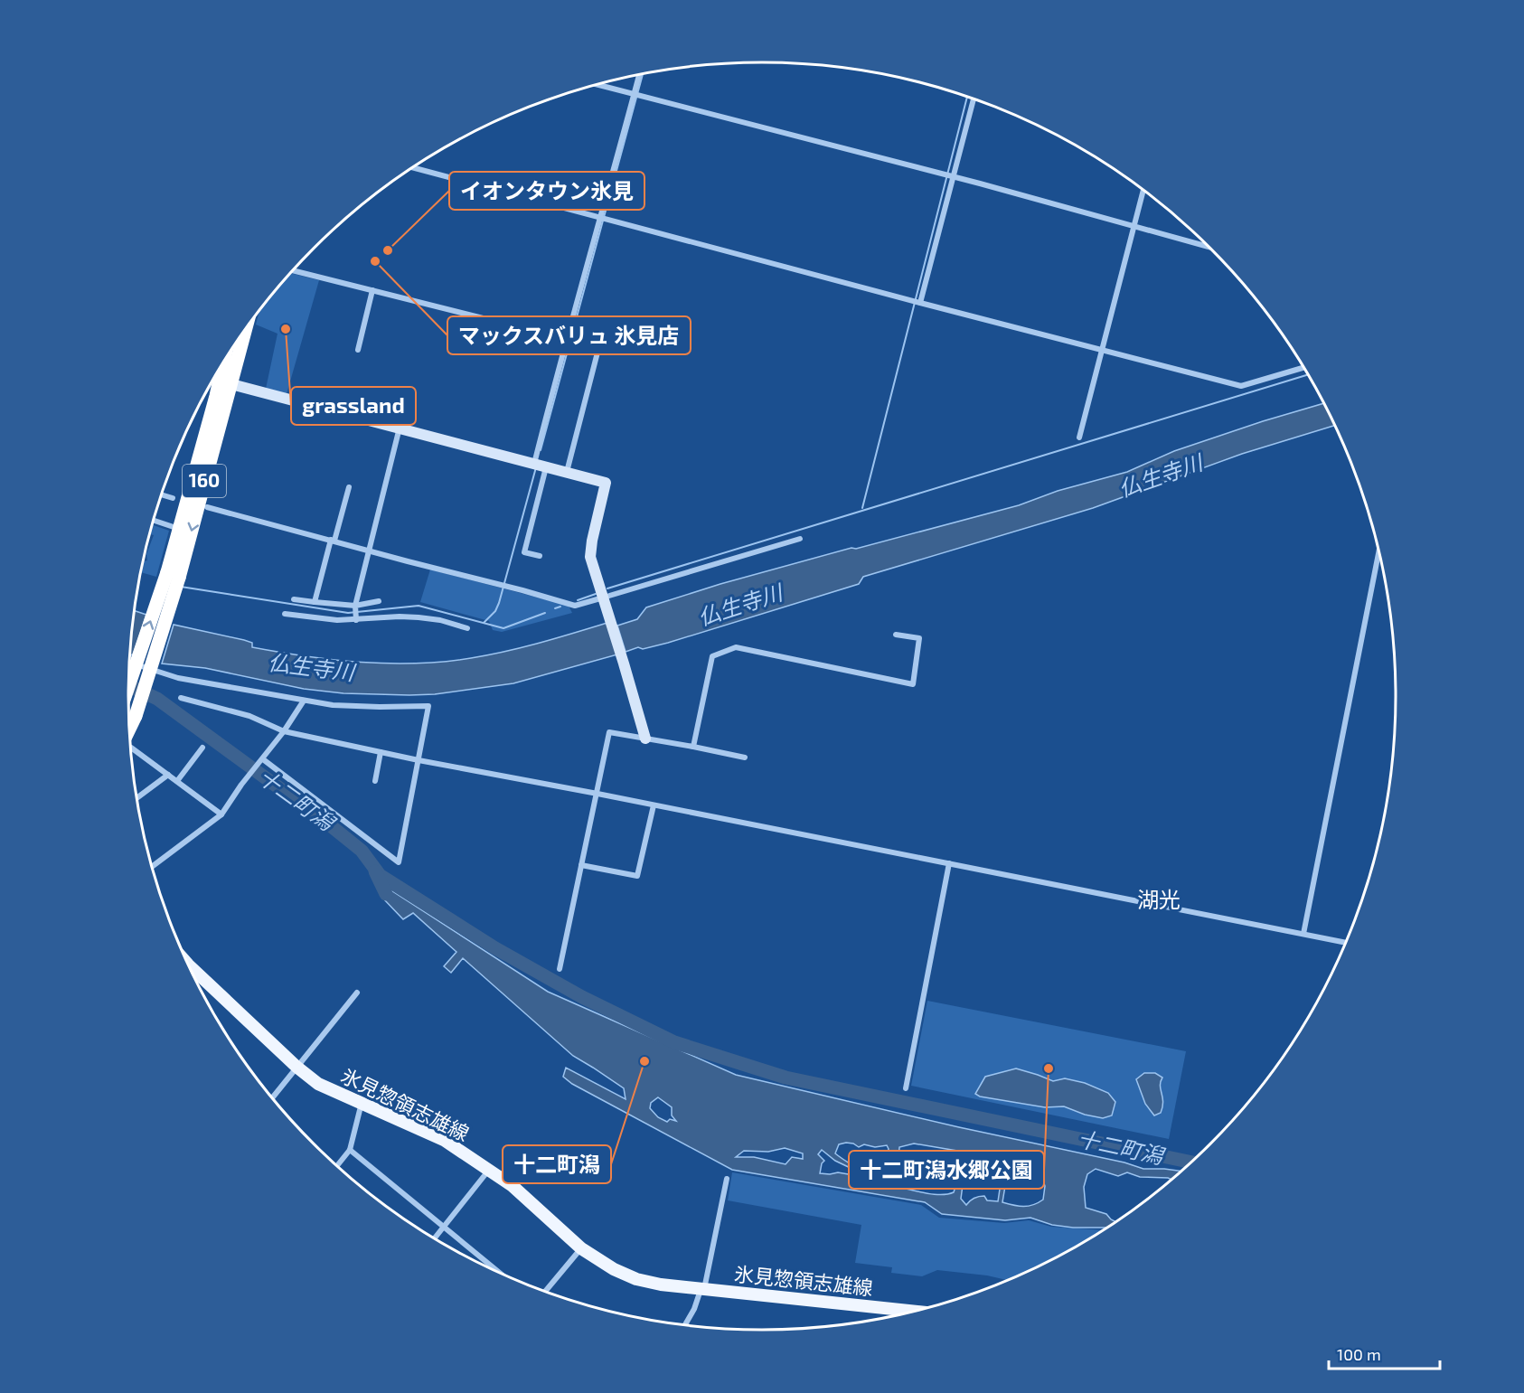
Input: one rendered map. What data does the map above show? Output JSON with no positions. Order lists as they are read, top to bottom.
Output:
{
  "streets": {
    "highway": ["160"],
    "main road": ["氷見惣領志雄線"]
  },
  "districts": ["湖光"],
  "water": ["仏生寺川", "十二町潟"],
  "places": [
    "イオンタウン氷見",
    "マックスバリュ 氷見店",
    "grassland",
    "十二町潟",
    "十二町潟水郷公園"
  ],
  "scale_bar": "100 m"
}
